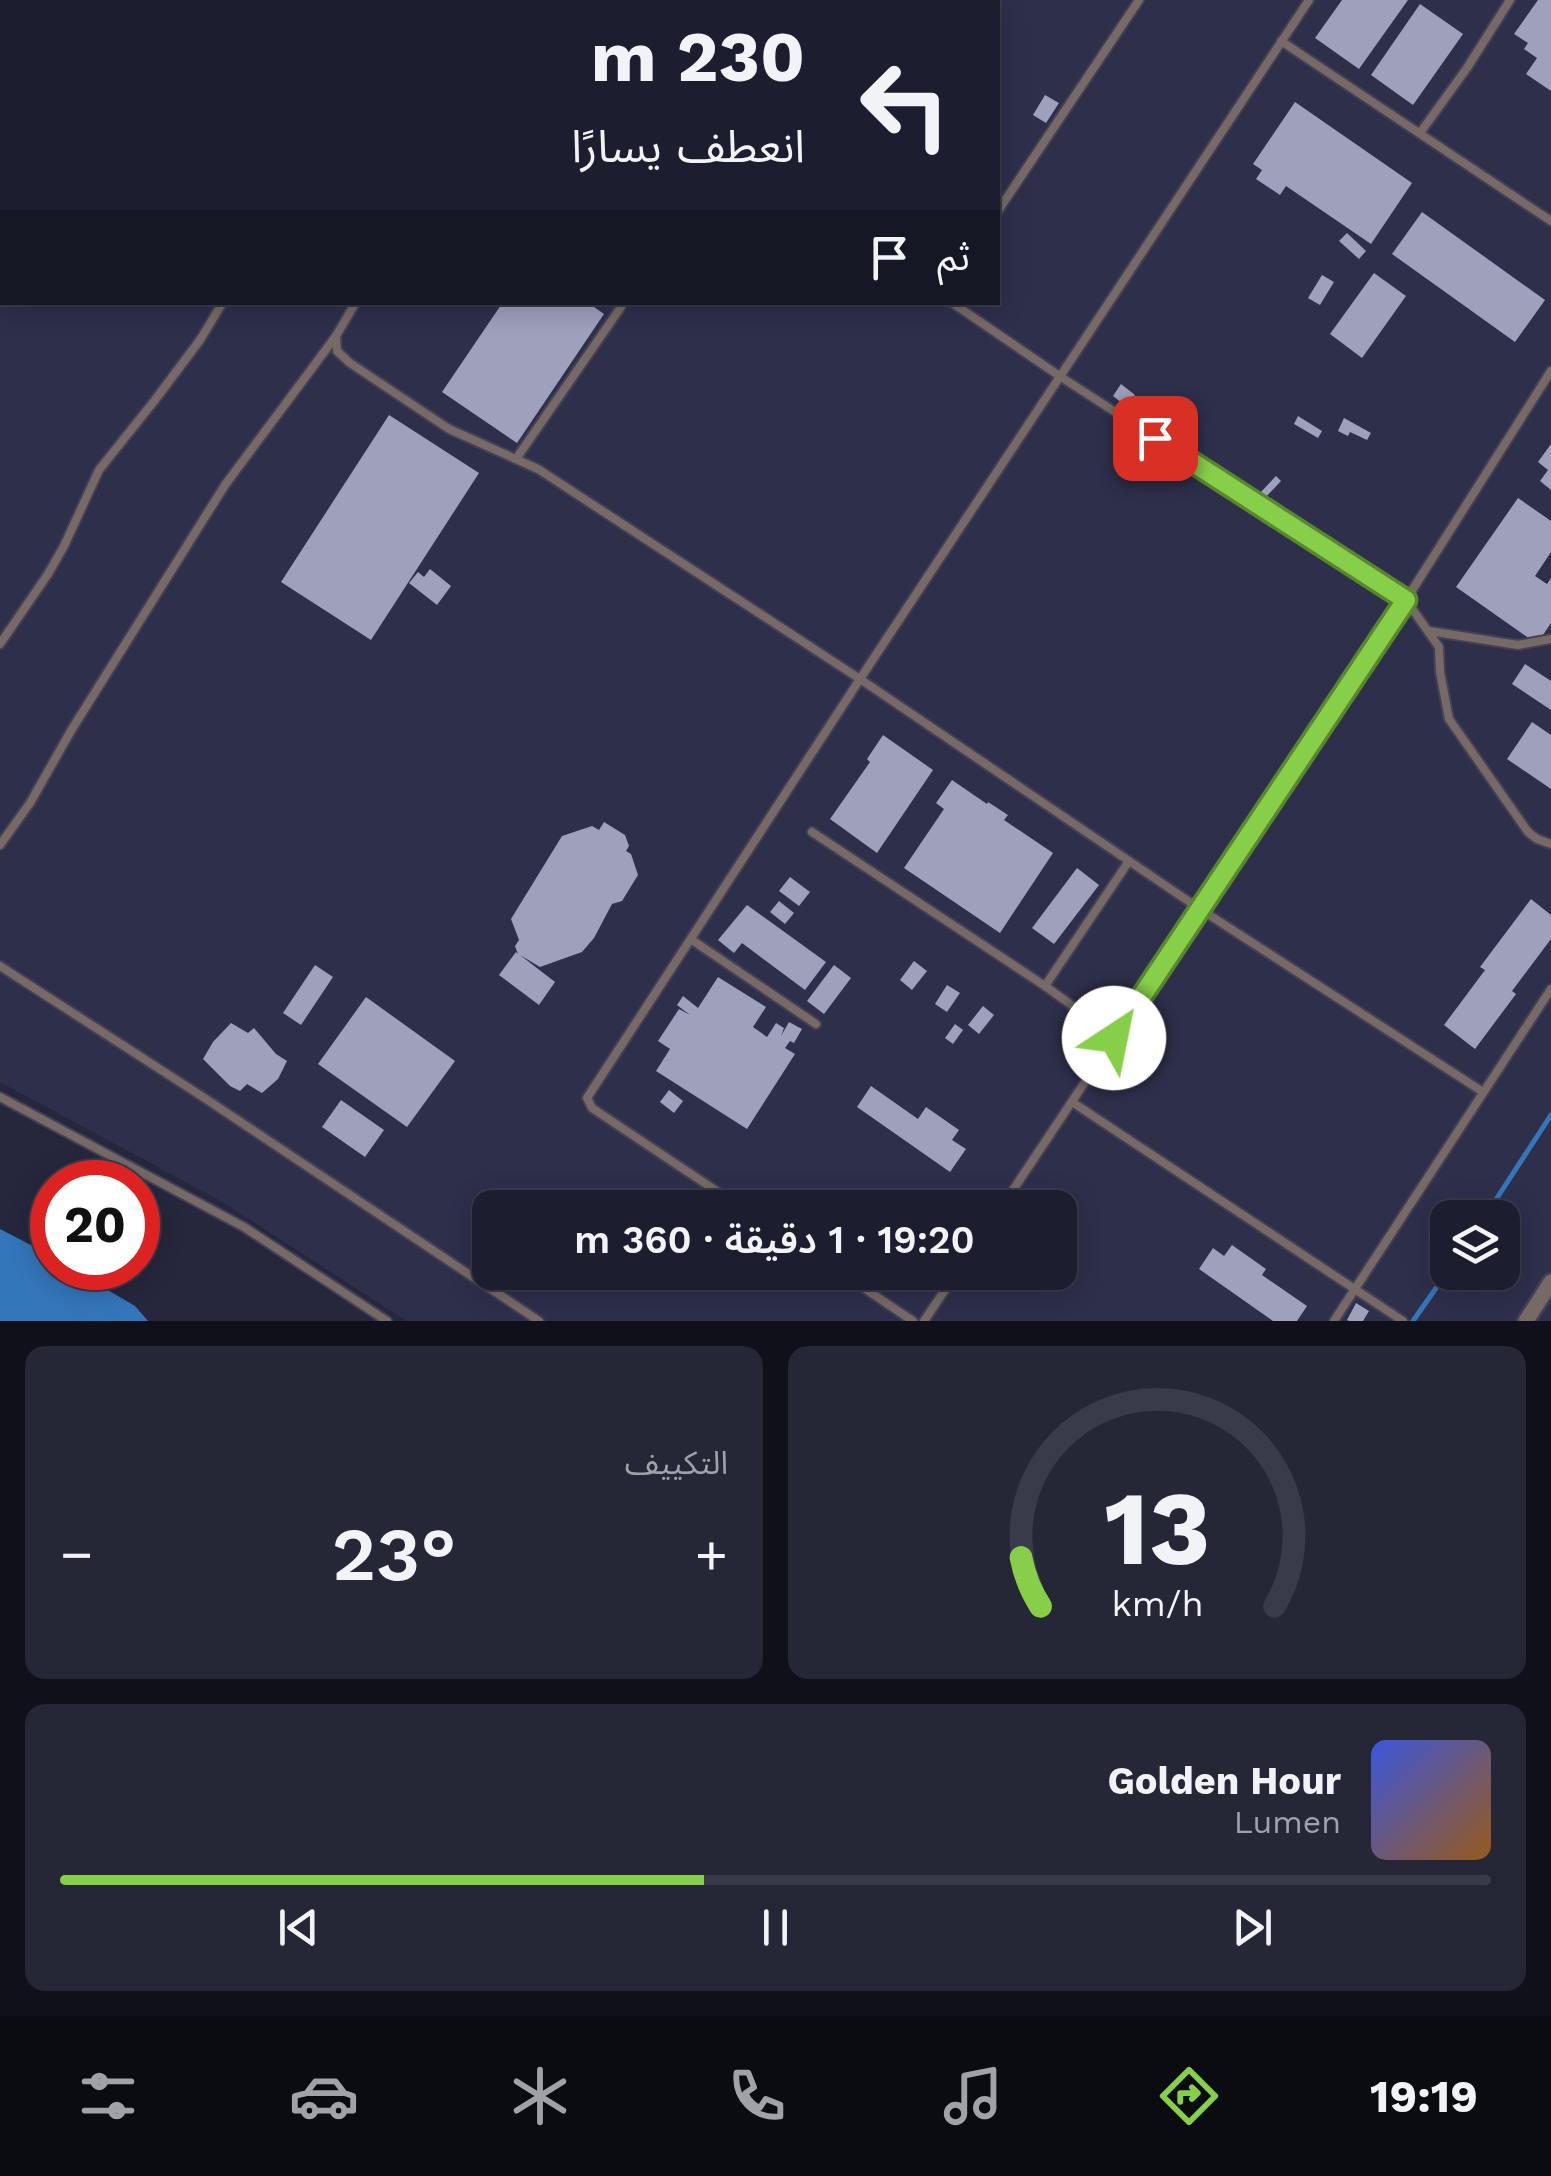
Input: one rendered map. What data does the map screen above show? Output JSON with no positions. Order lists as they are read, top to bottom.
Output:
{
  "page": {
    "turn": ["230 m", "انعطف يسارًا"],
    "then": "ثم",
    "limit": "20",
    "trip": "19:20 · 1 دقيقة · 360 m",
    "tile": "التكييف",
    "heat": ["−", "23°", "+"],
    "song": ["Golden Hour", "Lumen"],
    "tabs": "19:19",
    "gauge": ["13", "km/h"]
  }
}
